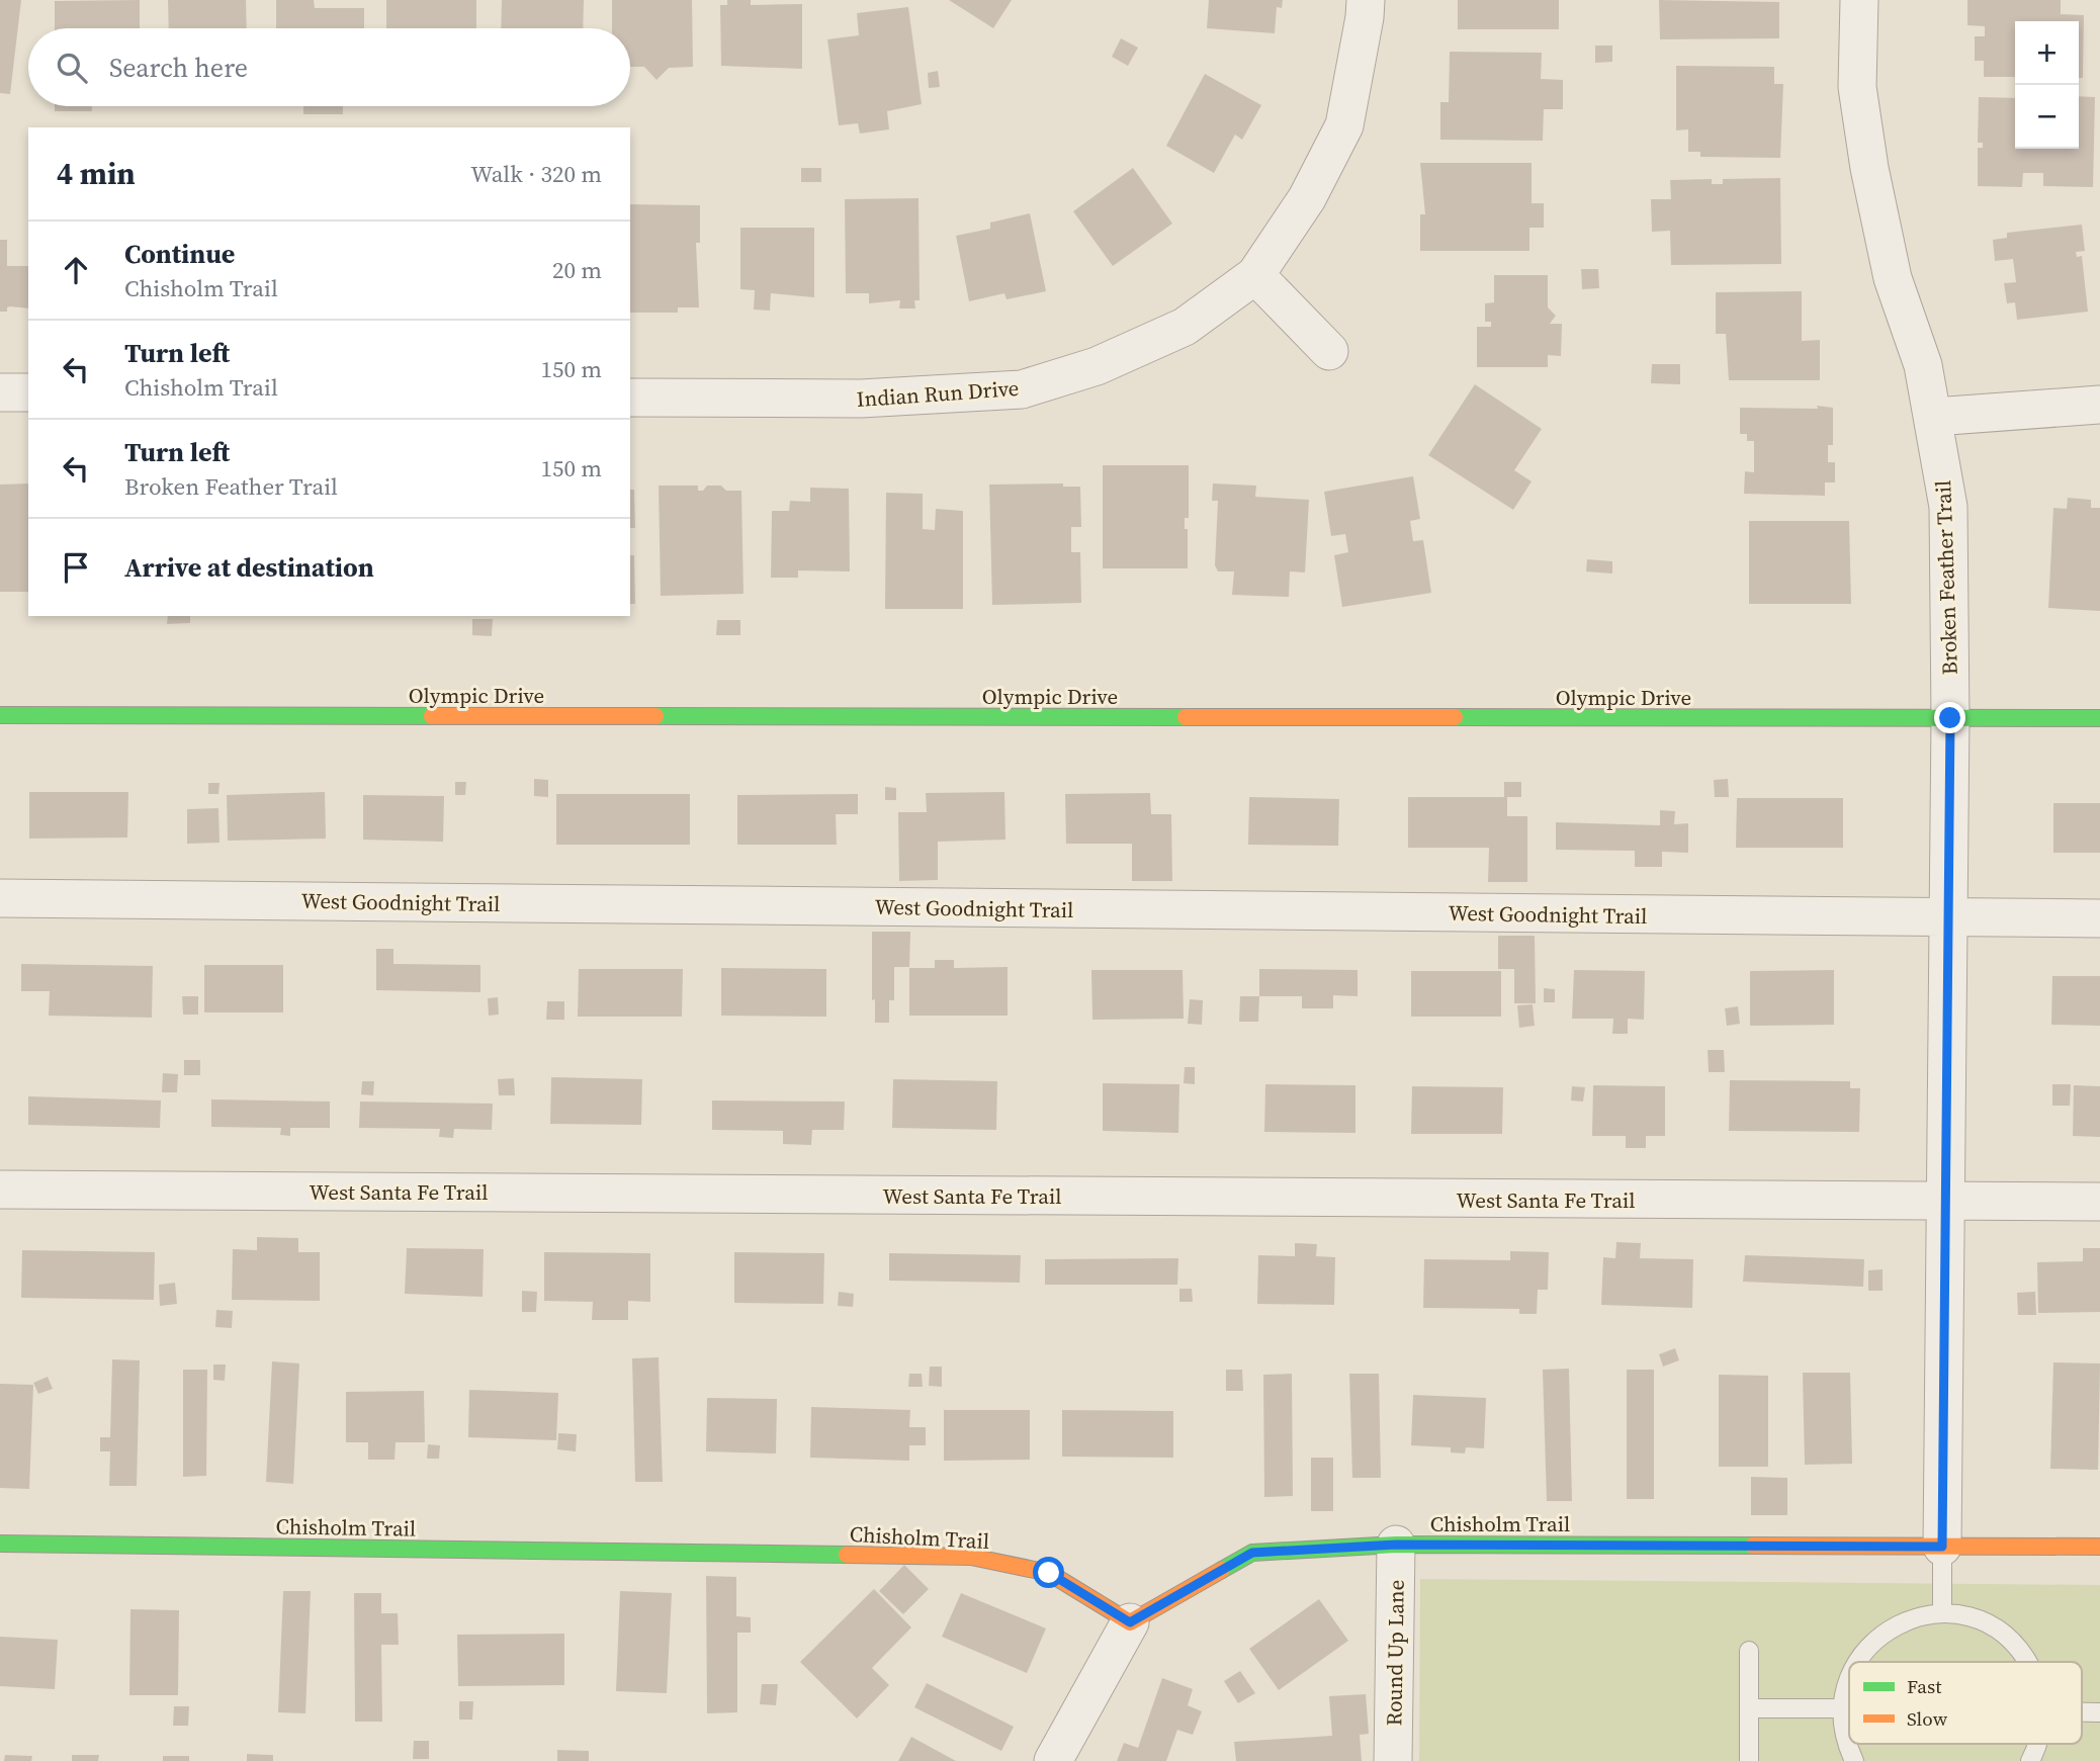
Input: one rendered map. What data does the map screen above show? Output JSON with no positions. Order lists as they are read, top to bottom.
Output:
{
  "streets": {
    "street": [
      "Indian Run Drive",
      "Broken Feather Trail",
      "Olympic Drive",
      "West Goodnight Trail",
      "West Santa Fe Trail",
      "Chisholm Trail",
      "Round Up Lane"
    ]
  },
  "crossings": [
    ["Broken Feather Trail", "Olympic Drive"],
    ["Broken Feather Trail", "West Goodnight Trail"],
    ["Broken Feather Trail", "West Santa Fe Trail"],
    ["Broken Feather Trail", "Chisholm Trail"],
    ["Chisholm Trail", "Round Up Lane"]
  ],
  "legend": ["Fast", "Slow"],
  "page": {
    "map_buttons": ["+", "−"],
    "search": "Search here",
    "heading": ["4 min", "Walk · 320 m"],
    "list": [
      ["Continue", "Chisholm Trail", "20 m"],
      ["Turn left", "Chisholm Trail", "150 m"],
      ["Turn left", "Broken Feather Trail", "150 m"],
      "Arrive at destination"
    ]
  }
}
